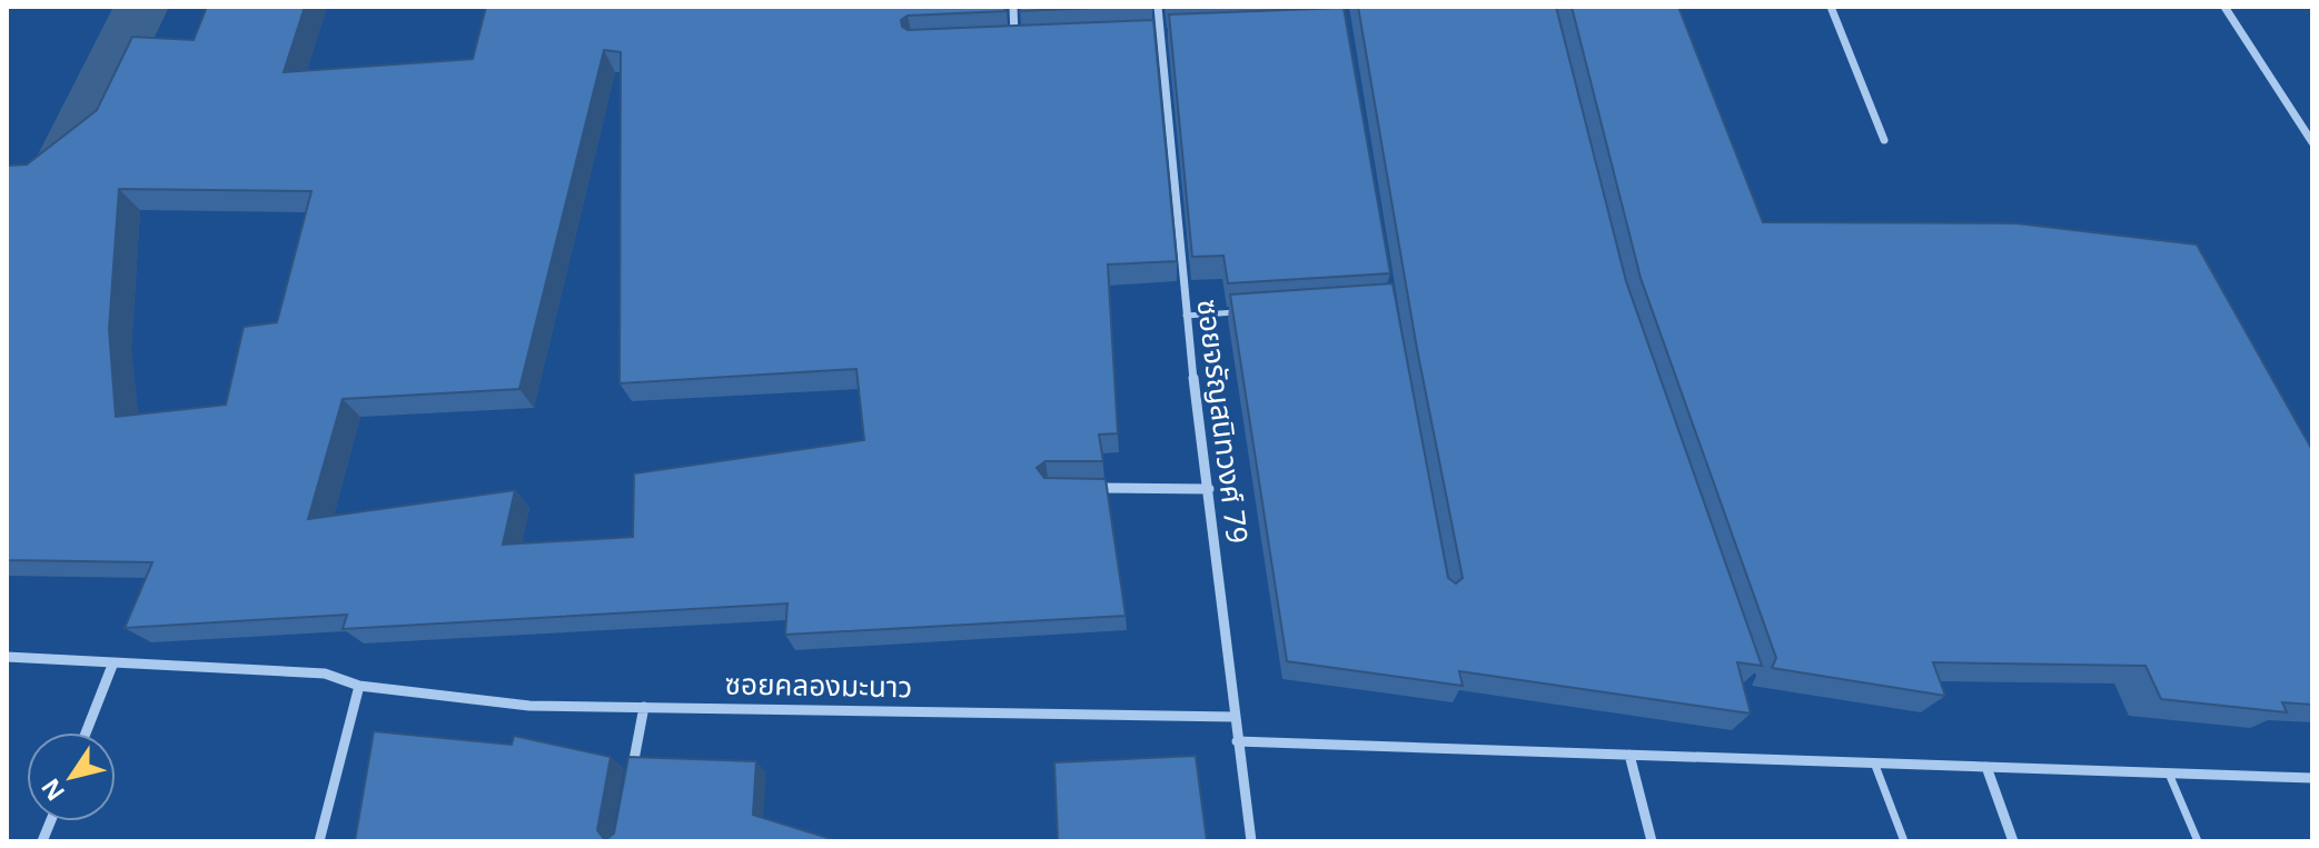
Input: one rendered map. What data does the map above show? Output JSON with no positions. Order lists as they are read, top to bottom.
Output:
{
  "streets": {
    "street": ["ซอยจรัญสนิทวงศ์ 79", "ซอยคลองมะนาว"]
  },
  "crossings": [
    ["ซอยจรัญสนิทวงศ์ 79", "ซอยคลองมะนาว"]
  ],
  "north": "bottom left"
}
